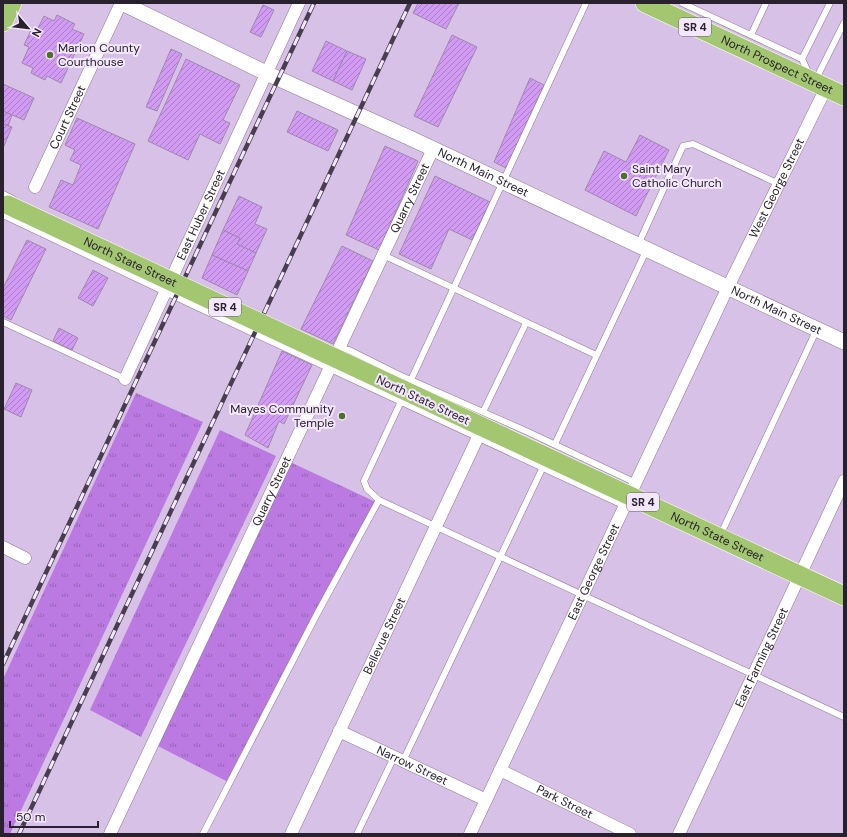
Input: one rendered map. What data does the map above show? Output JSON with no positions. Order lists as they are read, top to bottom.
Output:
{
  "streets": {
    "main road": ["SR 4", "North Prospect Street", "North State Street"],
    "street": [
      "Court Street",
      "North Main Street",
      "West George Street",
      "Quarry Street",
      "East Huber Street",
      "East George Street",
      "Bellevue Street",
      "East Farming Street",
      "Narrow Street",
      "Park Street"
    ]
  },
  "crossings": [
    ["North Prospect Street", "West George Street"],
    ["Court Street", "North Main Street"],
    ["North Main Street", "West George Street"],
    ["North Main Street", "Quarry Street"],
    ["North Main Street", "East Huber Street"],
    ["North Main Street", "East George Street"],
    ["West George Street", "East George Street"],
    ["North State Street", "East George Street"],
    ["North State Street", "East Farming Street"],
    ["East George Street", "Narrow Street"],
    ["East George Street", "Park Street"],
    ["Bellevue Street", "Narrow Street"]
  ],
  "places": ["Marion County Courthouse", "Saint Mary Catholic Church", "Mayes Community Temple"],
  "scale_bar": "50 m",
  "north": "bottom right"
}
